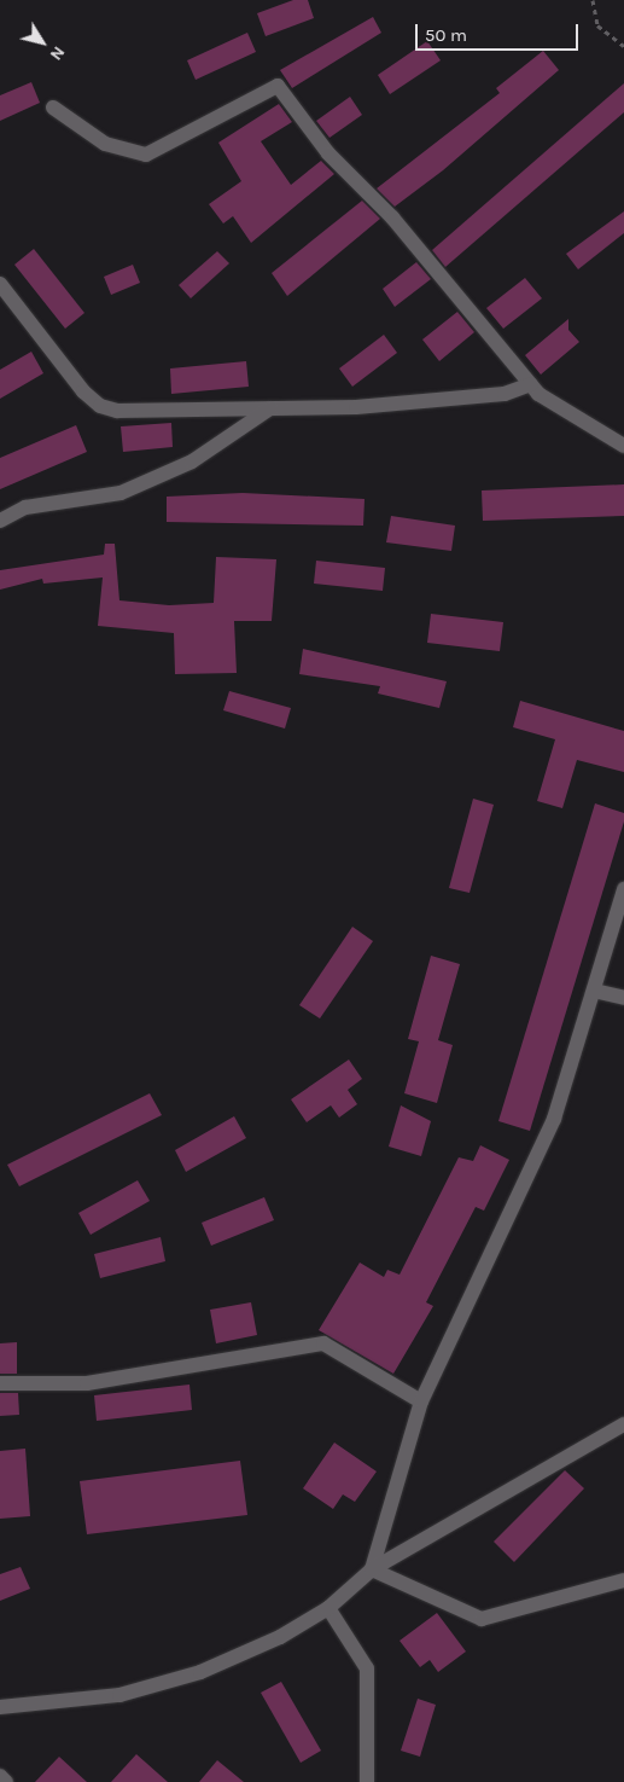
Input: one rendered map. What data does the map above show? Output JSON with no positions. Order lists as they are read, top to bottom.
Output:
{
  "scale_bar": "50 m",
  "north": "bottom right"
}
